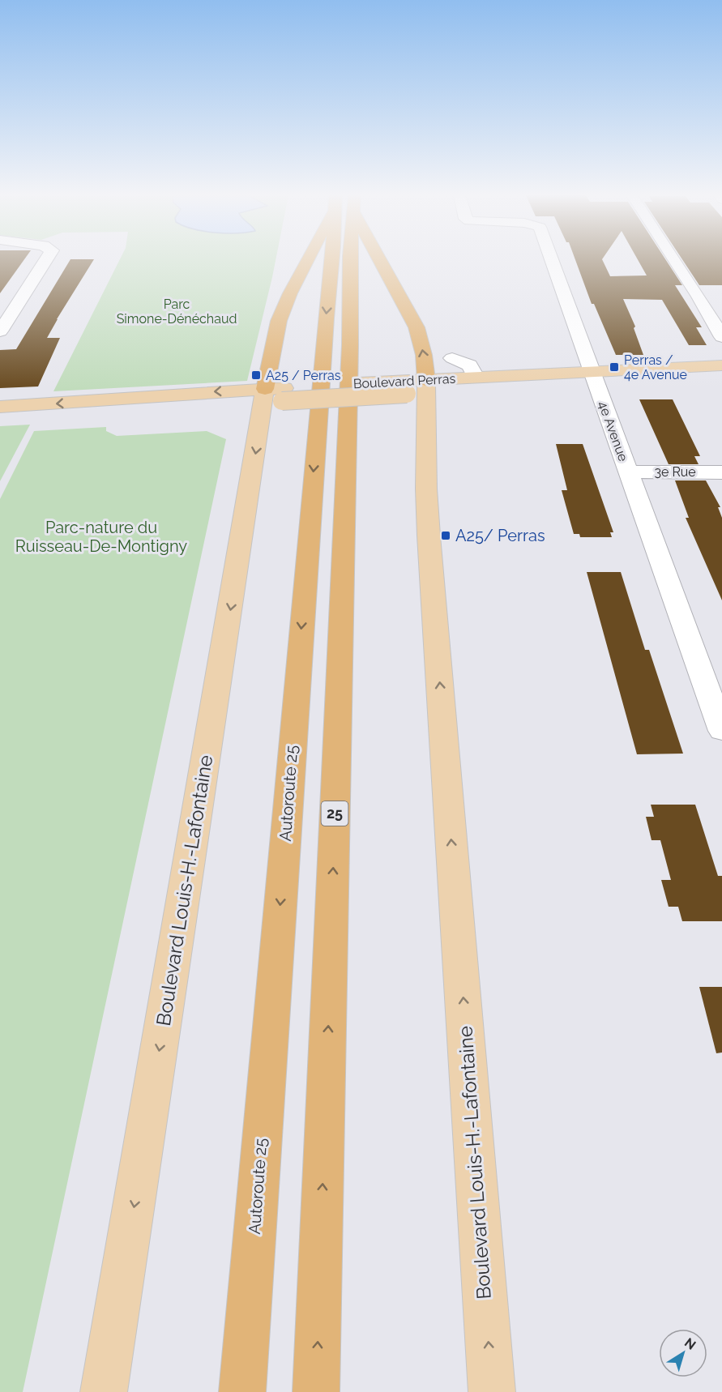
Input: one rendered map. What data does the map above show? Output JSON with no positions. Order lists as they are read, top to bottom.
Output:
{
  "streets": {
    "highway": ["Autoroute 25", "25"],
    "main road": ["Boulevard Perras", "Boulevard Louis-H.-Lafontaine"],
    "street": ["4e Avenue", "3e Rue"]
  },
  "crossings": [
    ["Boulevard Perras", "4e Avenue"],
    ["Boulevard Perras", "Boulevard Louis-H.-Lafontaine"],
    ["4e Avenue", "3e Rue"]
  ],
  "parks": ["Parc Simone-Dénéchaud", "Parc-nature du Ruisseau-De-Montigny"],
  "places": {
    "transit": ["Perras / 4e Avenue", "A25 / Perras", "A25/ Perras"]
  },
  "north": "top right"
}
